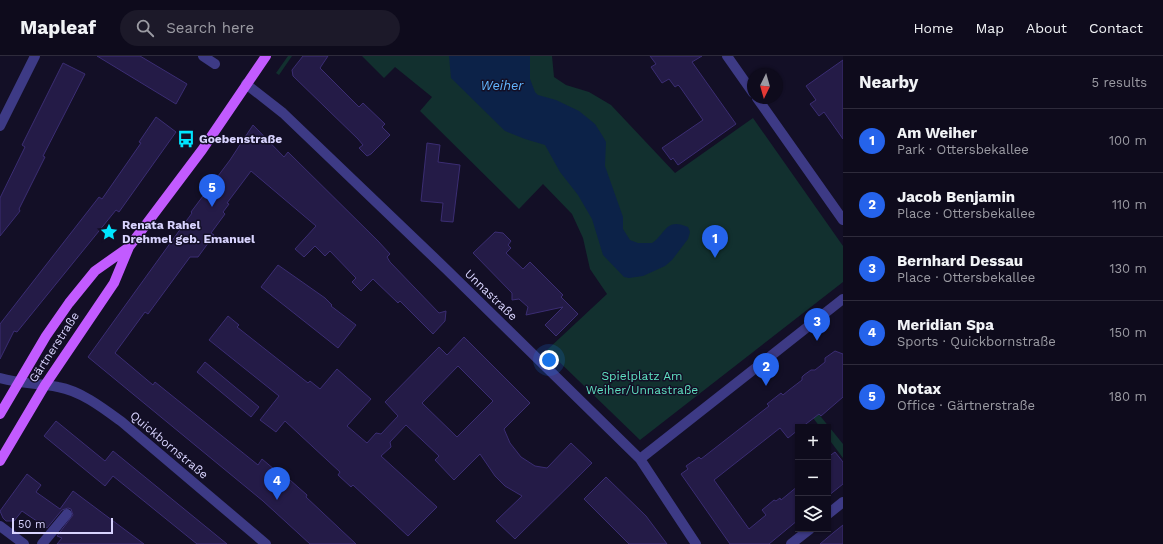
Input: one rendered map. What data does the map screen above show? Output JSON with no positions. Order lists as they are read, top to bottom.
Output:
{
  "streets": {
    "main road": ["Gärtnerstraße"],
    "street": ["Unnastraße", "Quickbornstraße"]
  },
  "crossings": [
    ["Unnastraße", "Gärtnerstraße"],
    ["Gärtnerstraße", "Quickbornstraße"]
  ],
  "water": ["Weiher"],
  "parks": ["Spielplatz Am Weiher/Unnastraße"],
  "places": {
    "bus stop": ["Goebenstraße"],
    "place": ["Renata Rahel Drehmel geb. Emanuel"]
  },
  "scale_bar": "50 m",
  "north": "bottom",
  "page": {
    "header": "Mapleaf",
    "search": "Search here",
    "nav": [
      "Home",
      "Map",
      "About",
      "Contact"
    ],
    "heading": ["Nearby", "5 results"],
    "list": [
      {
        "mark": "1",
        "name": "Am Weiher",
        "note": "Park · Ottersbekallee",
        "value": "100 m"
      },
      {
        "mark": "2",
        "name": "Jacob Benjamin",
        "note": "Place · Ottersbekallee",
        "value": "110 m"
      },
      {
        "mark": "3",
        "name": "Bernhard Dessau",
        "note": "Place · Ottersbekallee",
        "value": "130 m"
      },
      {
        "mark": "4",
        "name": "Meridian Spa",
        "note": "Sports · Quickbornstraße",
        "value": "150 m"
      },
      {
        "mark": "5",
        "name": "Notax",
        "note": "Office · Gärtnerstraße",
        "value": "180 m"
      }
    ],
    "pins": [
      "5",
      "1",
      "3",
      "2",
      "4"
    ],
    "map_buttons": ["+", "−"],
    "scale": "50 m"
  }
}
